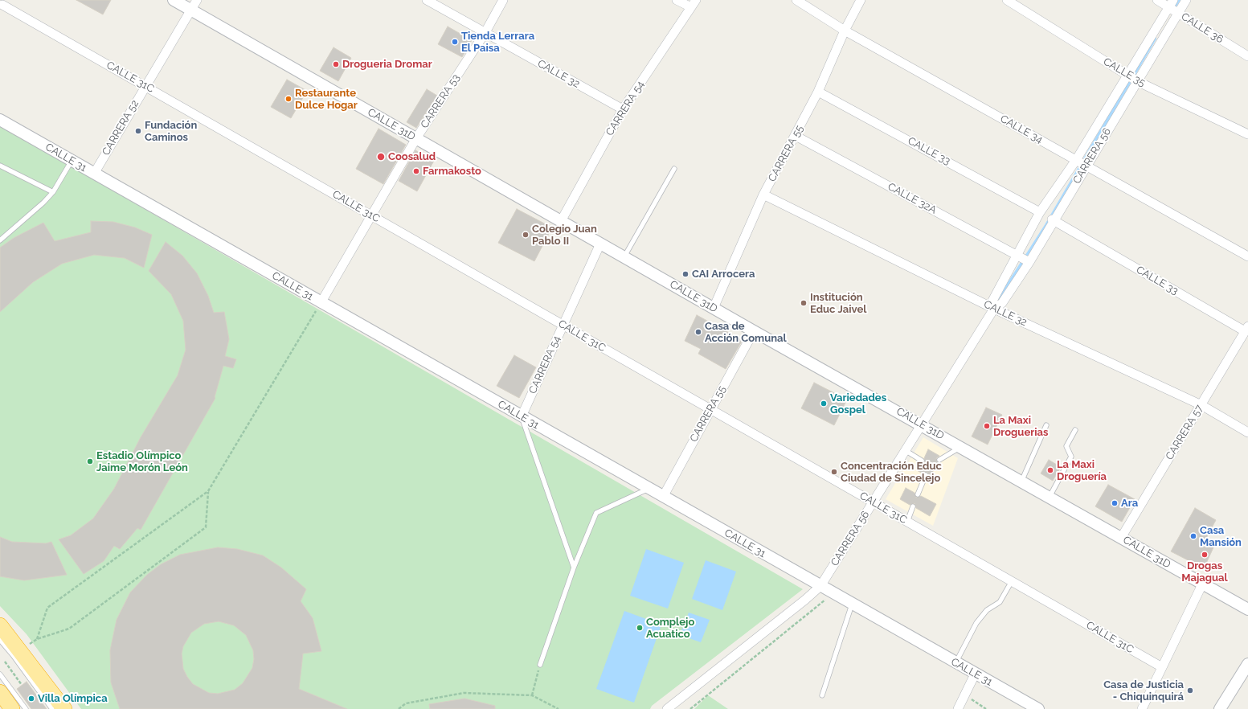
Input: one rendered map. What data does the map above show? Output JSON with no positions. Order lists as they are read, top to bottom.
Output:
{
  "streets": {
    "street": [
      "CALLE 36",
      "CALLE 35",
      "CALLE 32",
      "CALLE 31C",
      "CARRERA 53",
      "CARRERA 54",
      "CALLE 31D",
      "CARRERA 52",
      "CALLE 34",
      "CALLE 33",
      "CARRERA 55",
      "CARRERA 56",
      "CALLE 31",
      "CALLE 32A",
      "CARRERA 57"
    ]
  },
  "crossings": [
    ["CALLE 36", "CARRERA 56"],
    ["CALLE 35", "CARRERA 56"],
    ["CALLE 32", "CARRERA 53"],
    ["CALLE 32", "CARRERA 54"],
    ["CALLE 32", "CARRERA 55"],
    ["CALLE 32", "CARRERA 56"],
    ["CALLE 32", "CARRERA 57"],
    ["CALLE 31C", "CARRERA 53"],
    ["CALLE 31C", "CARRERA 54"],
    ["CALLE 31C", "CARRERA 52"],
    ["CALLE 31C", "CARRERA 55"],
    ["CALLE 31C", "CARRERA 56"],
    ["CARRERA 53", "CALLE 31D"],
    ["CARRERA 53", "CALLE 31"],
    ["CARRERA 54", "CALLE 31D"],
    ["CARRERA 54", "CALLE 31"],
    ["CALLE 31D", "CARRERA 52"],
    ["CALLE 31D", "CARRERA 55"],
    ["CALLE 31D", "CARRERA 56"],
    ["CALLE 31D", "CARRERA 57"],
    ["CARRERA 52", "CALLE 31"],
    ["CALLE 34", "CARRERA 55"],
    ["CALLE 34", "CARRERA 56"],
    ["CALLE 33", "CARRERA 55"],
    ["CALLE 33", "CARRERA 56"],
    ["CALLE 33", "CARRERA 57"],
    ["CARRERA 55", "CALLE 31"],
    ["CARRERA 55", "CALLE 32A"],
    ["CARRERA 56", "CALLE 31"],
    ["CARRERA 56", "CALLE 32A"]
  ],
  "places": [
    "Tienda Lerrara El Paisa",
    "Drogueria Dromar",
    "Restaurante Dulce Hogar",
    "Fundación Caminos",
    "Coosalud",
    "Farmakosto",
    "Colegio Juan Pablo II",
    "CAI Arrocera",
    "Institución Educ Jaivel",
    "Casa de Acción Comunal",
    "Variedades Gospel",
    "La Maxi Droguerias",
    "Estadio Olímpico Jaime Morón León",
    "La Maxi Droguería",
    "Concentración Educ Ciudad de Sincelejo",
    "Ara",
    "Casa Mansión",
    "Drogas Majagual",
    "Complejo Acuatico",
    "Casa de Justicia - Chiquinquirá",
    "Villa Olímpica"
  ]
}
